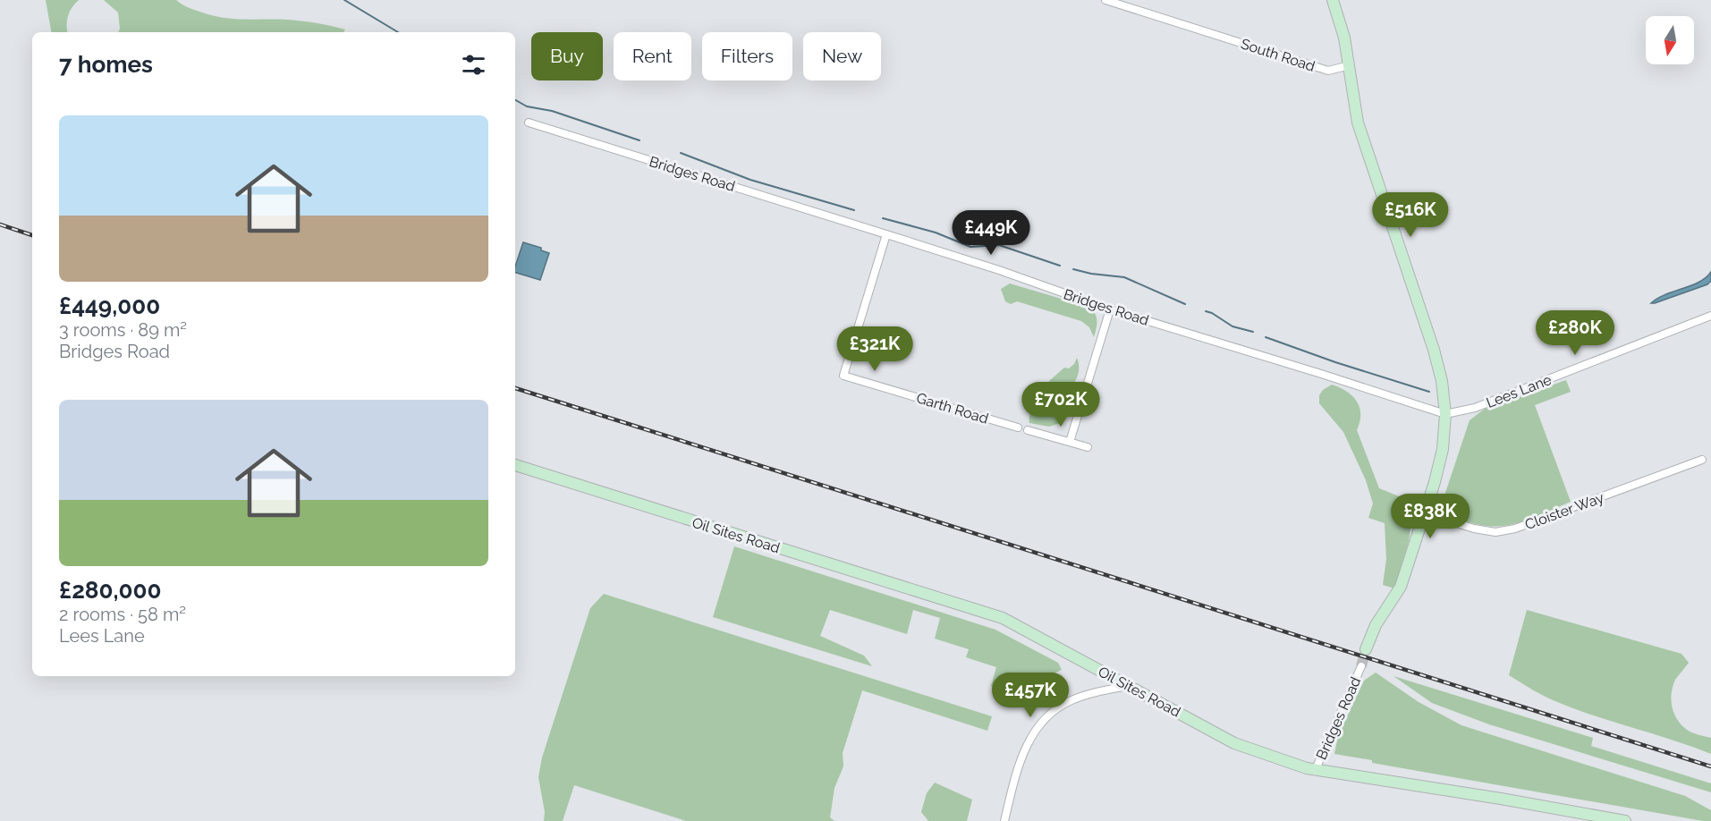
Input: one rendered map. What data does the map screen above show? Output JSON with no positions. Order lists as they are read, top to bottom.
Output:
{
  "streets": {
    "street": [
      "South Road",
      "Bridges Road",
      "Lees Lane",
      "Garth Road",
      "Cloister Way",
      "Oil Sites Road"
    ]
  },
  "crossings": [
    ["Bridges Road", "Lees Lane"],
    ["Bridges Road", "Garth Road"],
    ["Bridges Road", "Oil Sites Road"]
  ],
  "north": "bottom",
  "page": {
    "chip": [
      "Buy",
      "Rent",
      "Filters",
      "New"
    ],
    "heading": "7 homes",
    "list": [
      {
        "name": "£449,000",
        "note": "3 rooms · 89 m² · Bridges Road"
      },
      {
        "name": "£280,000",
        "note": "2 rooms · 58 m² · Lees Lane"
      }
    ],
    "price": [
      "£516K",
      "£449K",
      "£280K",
      "£321K",
      "£702K",
      "£838K",
      "£457K"
    ]
  }
}
